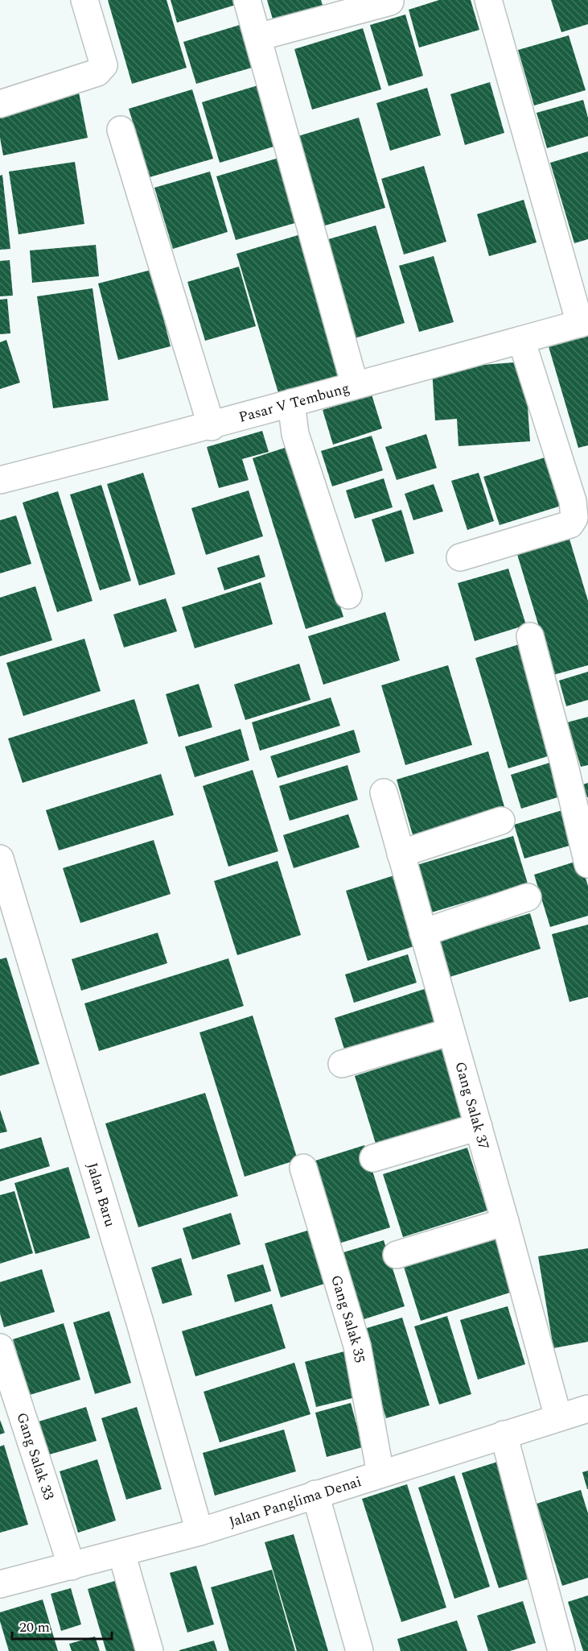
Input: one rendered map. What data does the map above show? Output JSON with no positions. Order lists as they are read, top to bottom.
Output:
{
  "streets": {
    "street": [
      "Pasar V Tembung",
      "Gang Salak 37",
      "Jalan Baru",
      "Gang Salak 35",
      "Gang Salak 33",
      "Jalan Panglima Denai"
    ]
  },
  "crossings": [
    ["Gang Salak 37", "Jalan Panglima Denai"],
    ["Jalan Baru", "Jalan Panglima Denai"],
    ["Gang Salak 35", "Jalan Panglima Denai"],
    ["Gang Salak 33", "Jalan Panglima Denai"]
  ],
  "scale_bar": "20 m"
}
